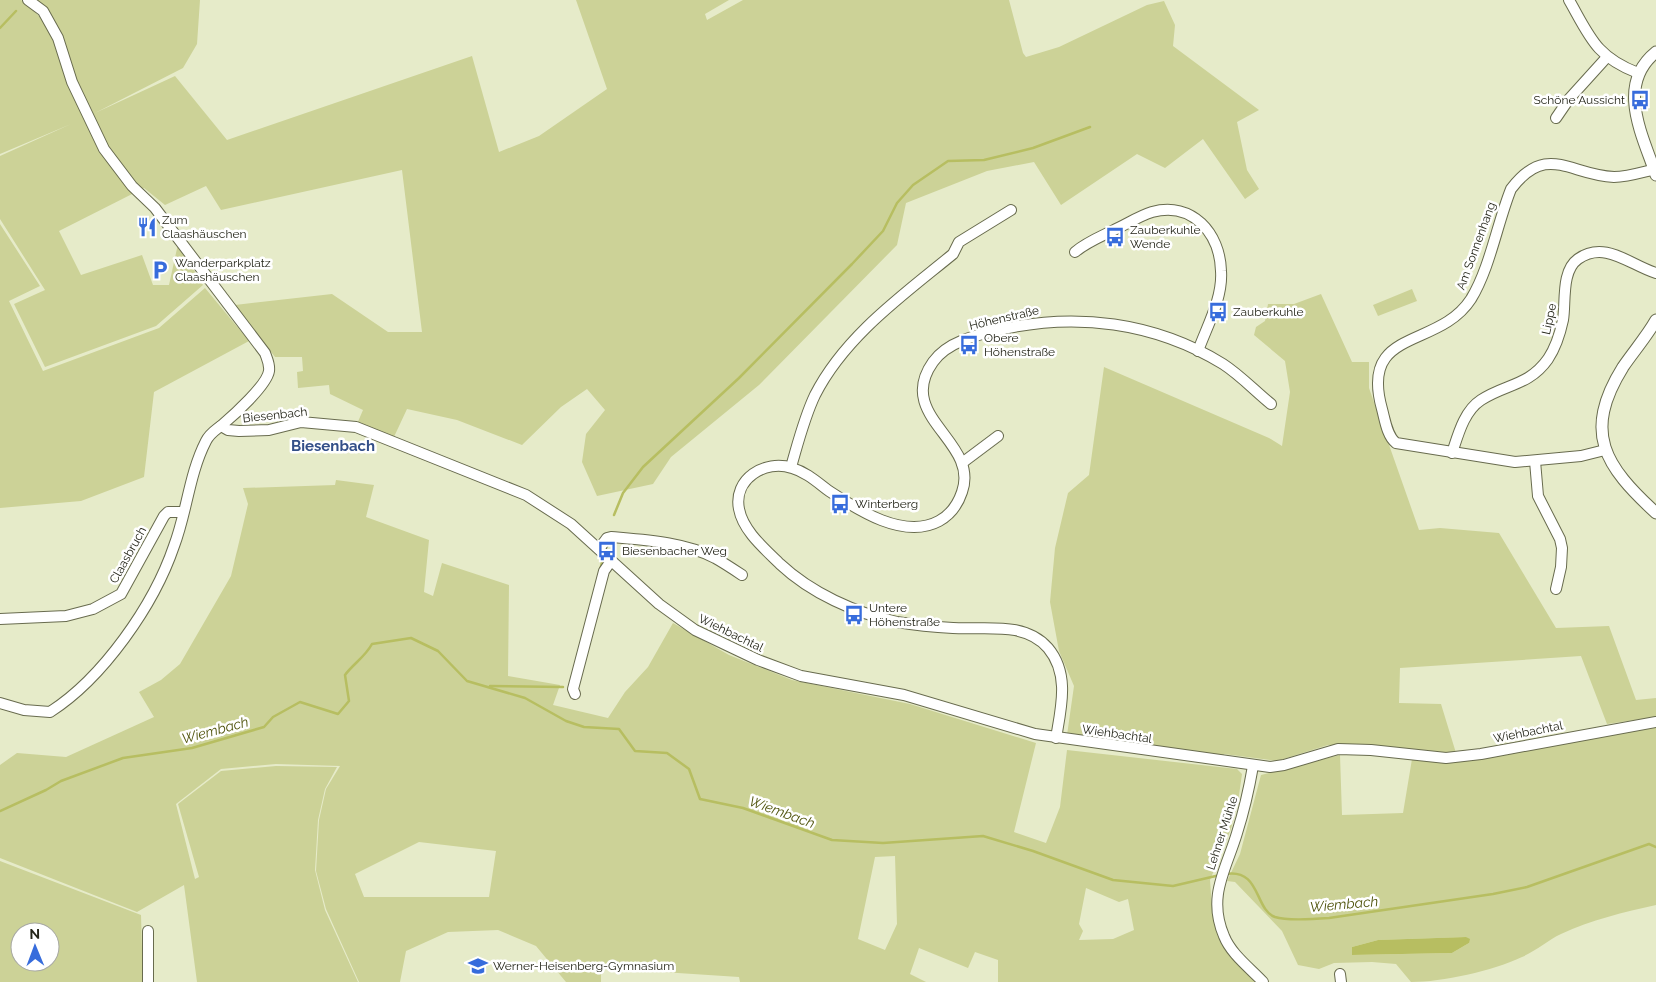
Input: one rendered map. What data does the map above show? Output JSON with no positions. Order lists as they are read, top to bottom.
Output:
{
  "streets": {
    "street": [
      "Am Sonnenhang",
      "Höhenstraße",
      "Lippe",
      "Biesenbach",
      "Claasbruch",
      "Wiehbachtal",
      "Lehner Mühle"
    ]
  },
  "crossings": [
    ["Am Sonnenhang", "Lippe"],
    ["Biesenbach", "Wiehbachtal"],
    ["Wiehbachtal", "Lehner Mühle"]
  ],
  "districts": ["Biesenbach"],
  "water": ["Wiembach"],
  "places": {
    "bus stop": [
      "Schöne Aussicht",
      "Zauberkuhle Wende",
      "Zauberkuhle",
      "Obere Höhenstraße",
      "Winterberg",
      "Biesenbacher Weg",
      "Untere Höhenstraße"
    ],
    "restaurant": ["Zum Claashäuschen"],
    "parking": ["Wanderparkplatz Claashäuschen"],
    "school or university": ["Werner-Heisenberg-Gymnasium"]
  },
  "north": "top"
}
